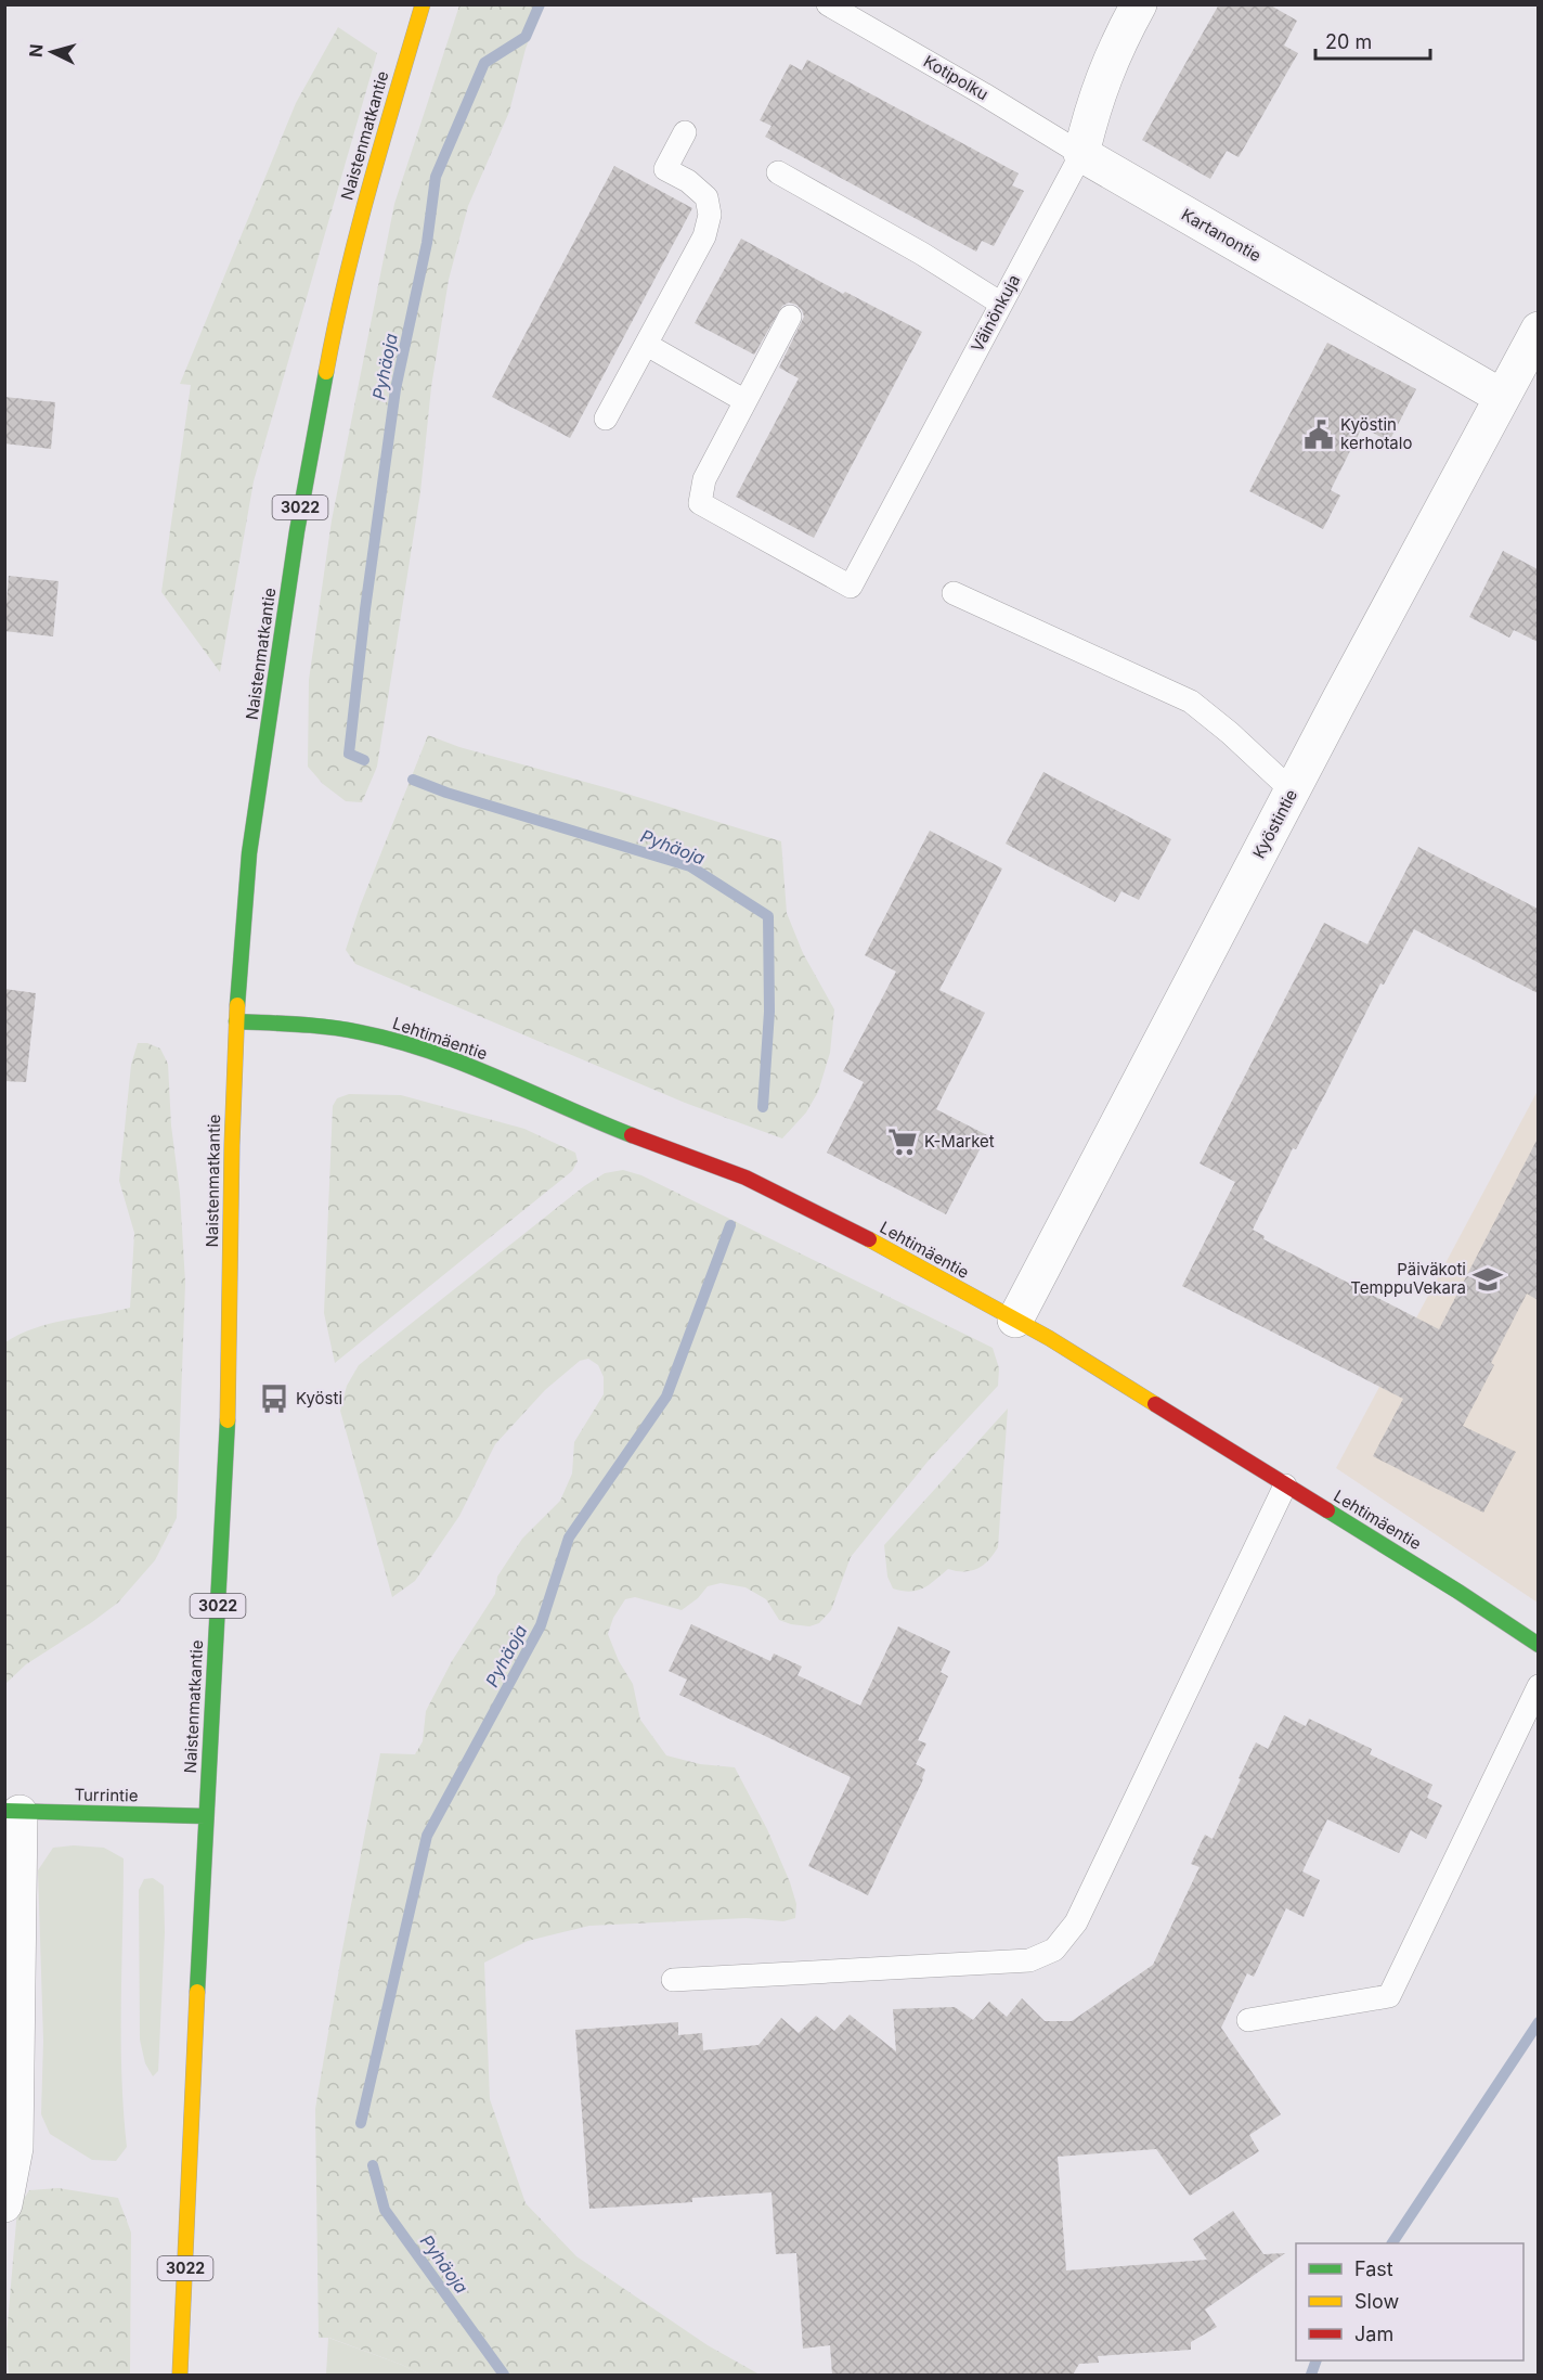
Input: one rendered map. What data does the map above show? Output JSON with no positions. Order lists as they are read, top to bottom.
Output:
{
  "streets": {
    "main road": [
      "Naistenmatkantie",
      "3022",
      "Lehtimäentie",
      "Turrintie"
    ],
    "street": ["Kartanontie", "Kyöstintie"],
    "lane": ["Kotipolku", "Väinönkuja"]
  },
  "crossings": [
    ["Kotipolku", "Kartanontie"],
    ["Kotipolku", "Väinönkuja"],
    ["Naistenmatkantie", "Lehtimäentie"],
    ["Naistenmatkantie", "Turrintie"],
    ["Kartanontie", "Väinönkuja"],
    ["Kartanontie", "Kyöstintie"],
    ["Kyöstintie", "Lehtimäentie"]
  ],
  "water": ["Pyhäoja"],
  "places": {
    "public building": ["Kyöstin kerhotalo"],
    "supermarket": ["K-Market"],
    "school or university": ["Päiväkoti TemppuVekara"],
    "bus stop": ["Kyösti"]
  },
  "legend": ["Fast", "Slow", "Jam"],
  "scale_bar": "20 m",
  "north": "left"
}
